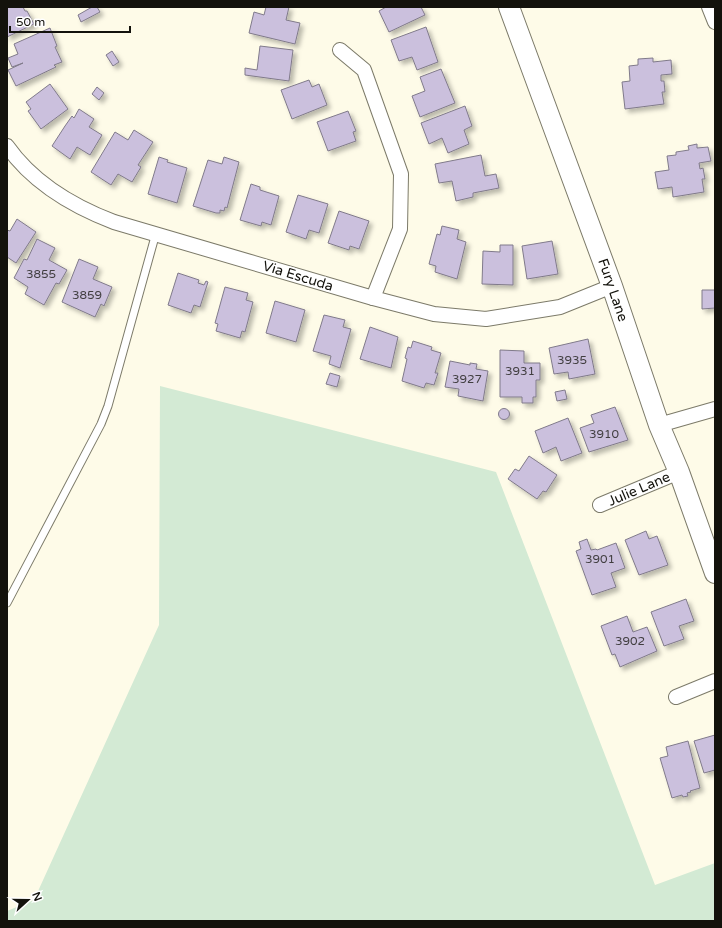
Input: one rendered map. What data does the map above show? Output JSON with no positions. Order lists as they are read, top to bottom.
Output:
{
  "streets": {
    "main road": ["Fury Lane"],
    "street": ["Via Escuda", "Julie Lane"]
  },
  "crossings": [
    ["Via Escuda", "Fury Lane"],
    ["Fury Lane", "Julie Lane"]
  ],
  "house_numbers": [
    "3855",
    "3859",
    "3935",
    "3931",
    "3927",
    "3910",
    "3901",
    "3902"
  ],
  "scale_bar": "50 m",
  "north": "right"
}
